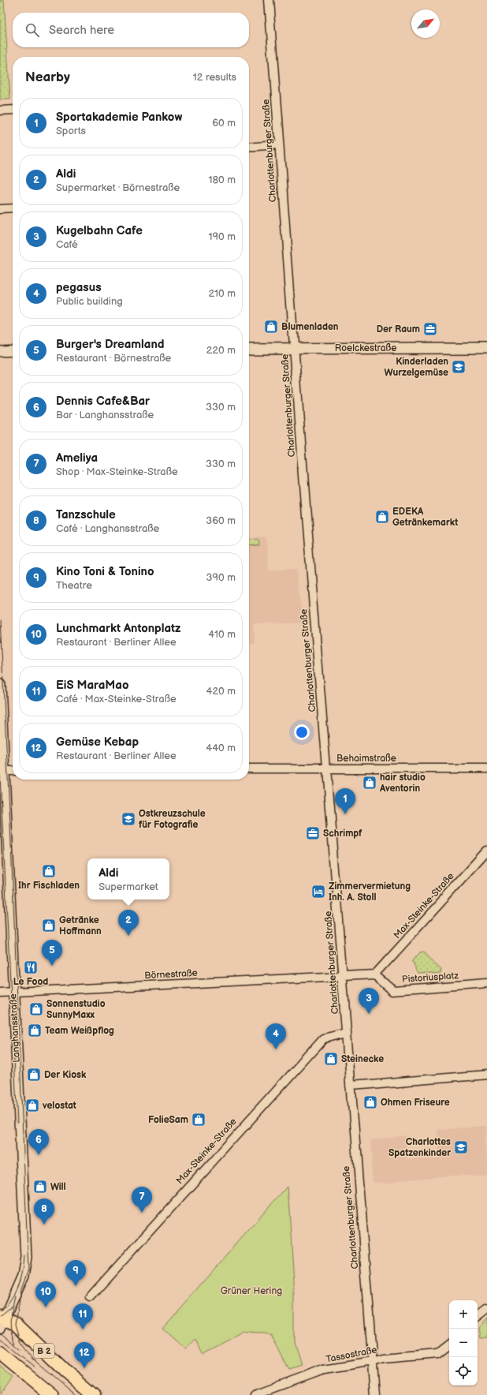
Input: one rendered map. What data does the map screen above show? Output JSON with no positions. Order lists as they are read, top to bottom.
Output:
{
  "streets": {
    "main road": ["B 2"],
    "street": [
      "Charlottenburger Straße",
      "Roelckestraße",
      "Behaimstraße",
      "Max-Steinke-Straße",
      "Börnestraße",
      "Pistoriusplatz",
      "Langhansstraße",
      "Tassostraße"
    ]
  },
  "crossings": [
    ["Charlottenburger Straße", "Roelckestraße"],
    ["Charlottenburger Straße", "Behaimstraße"],
    ["Charlottenburger Straße", "Max-Steinke-Straße"],
    ["Charlottenburger Straße", "Börnestraße"],
    ["Charlottenburger Straße", "Tassostraße"],
    ["Max-Steinke-Straße", "Pistoriusplatz"],
    ["Börnestraße", "Langhansstraße"],
    ["Langhansstraße", "B 2"]
  ],
  "parks": ["Grüner Hering"],
  "places": {
    "shop": [
      "Blumenladen",
      "EDEKA Getränkemarkt",
      "hair studio Aventorin",
      "Ihr Fischladen",
      "Getränke Hoffmann",
      "Sonnenstudio SunnyMaxx",
      "Team Weißpflog",
      "Steinecke",
      "Der Kiosk",
      "Ohmen Friseure",
      "velostat",
      "FolieSam",
      "Will"
    ],
    "office": ["Der Raum", "Schrimpf"],
    "school or university": ["Kinderladen Wurzelgemüse", "Ostkreuzschule für Fotografie", "Charlottes Spatzenkinder"],
    "hotel": ["Zimmervermietung Inh. A. Stoll"],
    "restaurant": ["Le Food"]
  },
  "north": "top right",
  "page": {
    "search": "Search here",
    "heading": ["Nearby", "12 results"],
    "list": [
      {
        "mark": "1",
        "name": "Sportakademie Pankow",
        "note": "Sports",
        "value": "60 m"
      },
      {
        "mark": "2",
        "name": "Aldi",
        "note": "Supermarket · Börnestraße",
        "value": "180 m"
      },
      {
        "mark": "3",
        "name": "Kugelbahn Cafe",
        "note": "Café",
        "value": "190 m"
      },
      {
        "mark": "4",
        "name": "pegasus",
        "note": "Public building",
        "value": "210 m"
      },
      {
        "mark": "5",
        "name": "Burger's Dreamland",
        "note": "Restaurant · Börnestraße",
        "value": "220 m"
      },
      {
        "mark": "6",
        "name": "Dennis Cafe&Bar",
        "note": "Bar · Langhansstraße",
        "value": "330 m"
      },
      {
        "mark": "7",
        "name": "Ameliya",
        "note": "Shop · Max-Steinke-Straße",
        "value": "330 m"
      },
      {
        "mark": "8",
        "name": "Tanzschule",
        "note": "Café · Langhansstraße",
        "value": "360 m"
      },
      {
        "mark": "9",
        "name": "Kino Toni & Tonino",
        "note": "Theatre",
        "value": "390 m"
      },
      {
        "mark": "10",
        "name": "Lunchmarkt Antonplatz",
        "note": "Restaurant · Berliner Allee",
        "value": "410 m"
      },
      {
        "mark": "11",
        "name": "EiS MaraMao",
        "note": "Café · Max-Steinke-Straße",
        "value": "420 m"
      },
      {
        "mark": "12",
        "name": "Gemüse Kebap",
        "note": "Restaurant · Berliner Allee",
        "value": "440 m"
      }
    ],
    "pins": [
      "1",
      "2",
      "5",
      "3",
      "4",
      "6",
      "7",
      "8",
      "9",
      "10",
      "11",
      "12"
    ],
    "popup": ["Aldi", "Supermarket"],
    "map_buttons": ["+", "−"]
  }
}
